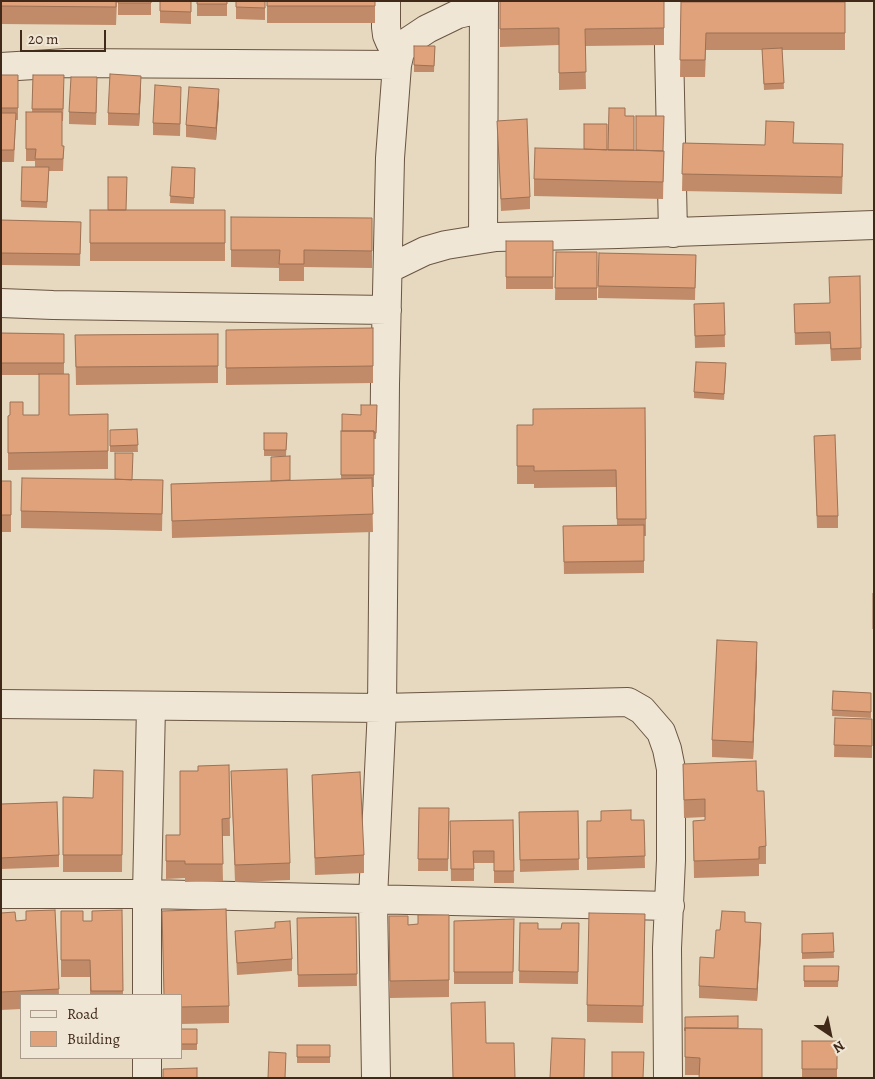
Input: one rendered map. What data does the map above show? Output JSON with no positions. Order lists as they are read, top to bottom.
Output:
{
  "legend": ["Road", "Building"],
  "scale_bar": "20 m",
  "north": "bottom right"
}
